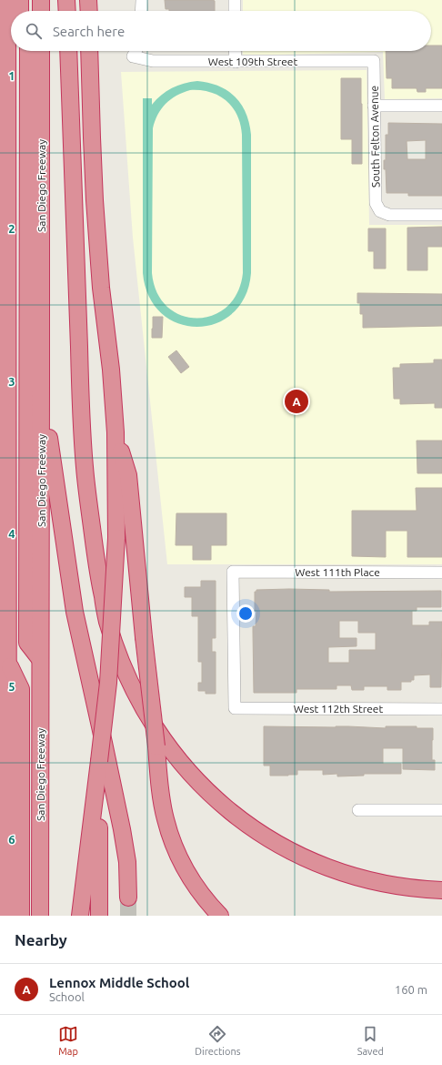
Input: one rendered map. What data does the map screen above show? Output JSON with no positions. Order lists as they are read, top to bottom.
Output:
{
  "streets": {
    "highway": ["San Diego Freeway"],
    "street": [
      "West 109th Street",
      "South Felton Avenue",
      "West 111th Place",
      "West 112th Street"
    ]
  },
  "crossings": [
    ["West 109th Street", "South Felton Avenue"],
    ["West 111th Place", "West 112th Street"]
  ],
  "page": {
    "search": "Search here",
    "pins": "A",
    "heading": "Nearby",
    "list": [
      {
        "mark": "A",
        "name": "Lennox Middle School",
        "note": "School",
        "value": "160 m"
      }
    ],
    "nav": ["Map", "Directions", "Saved"]
  },
  "grid": {
    "rows": [
      "1",
      "2",
      "3",
      "4",
      "5",
      "6"
    ]
  }
}
